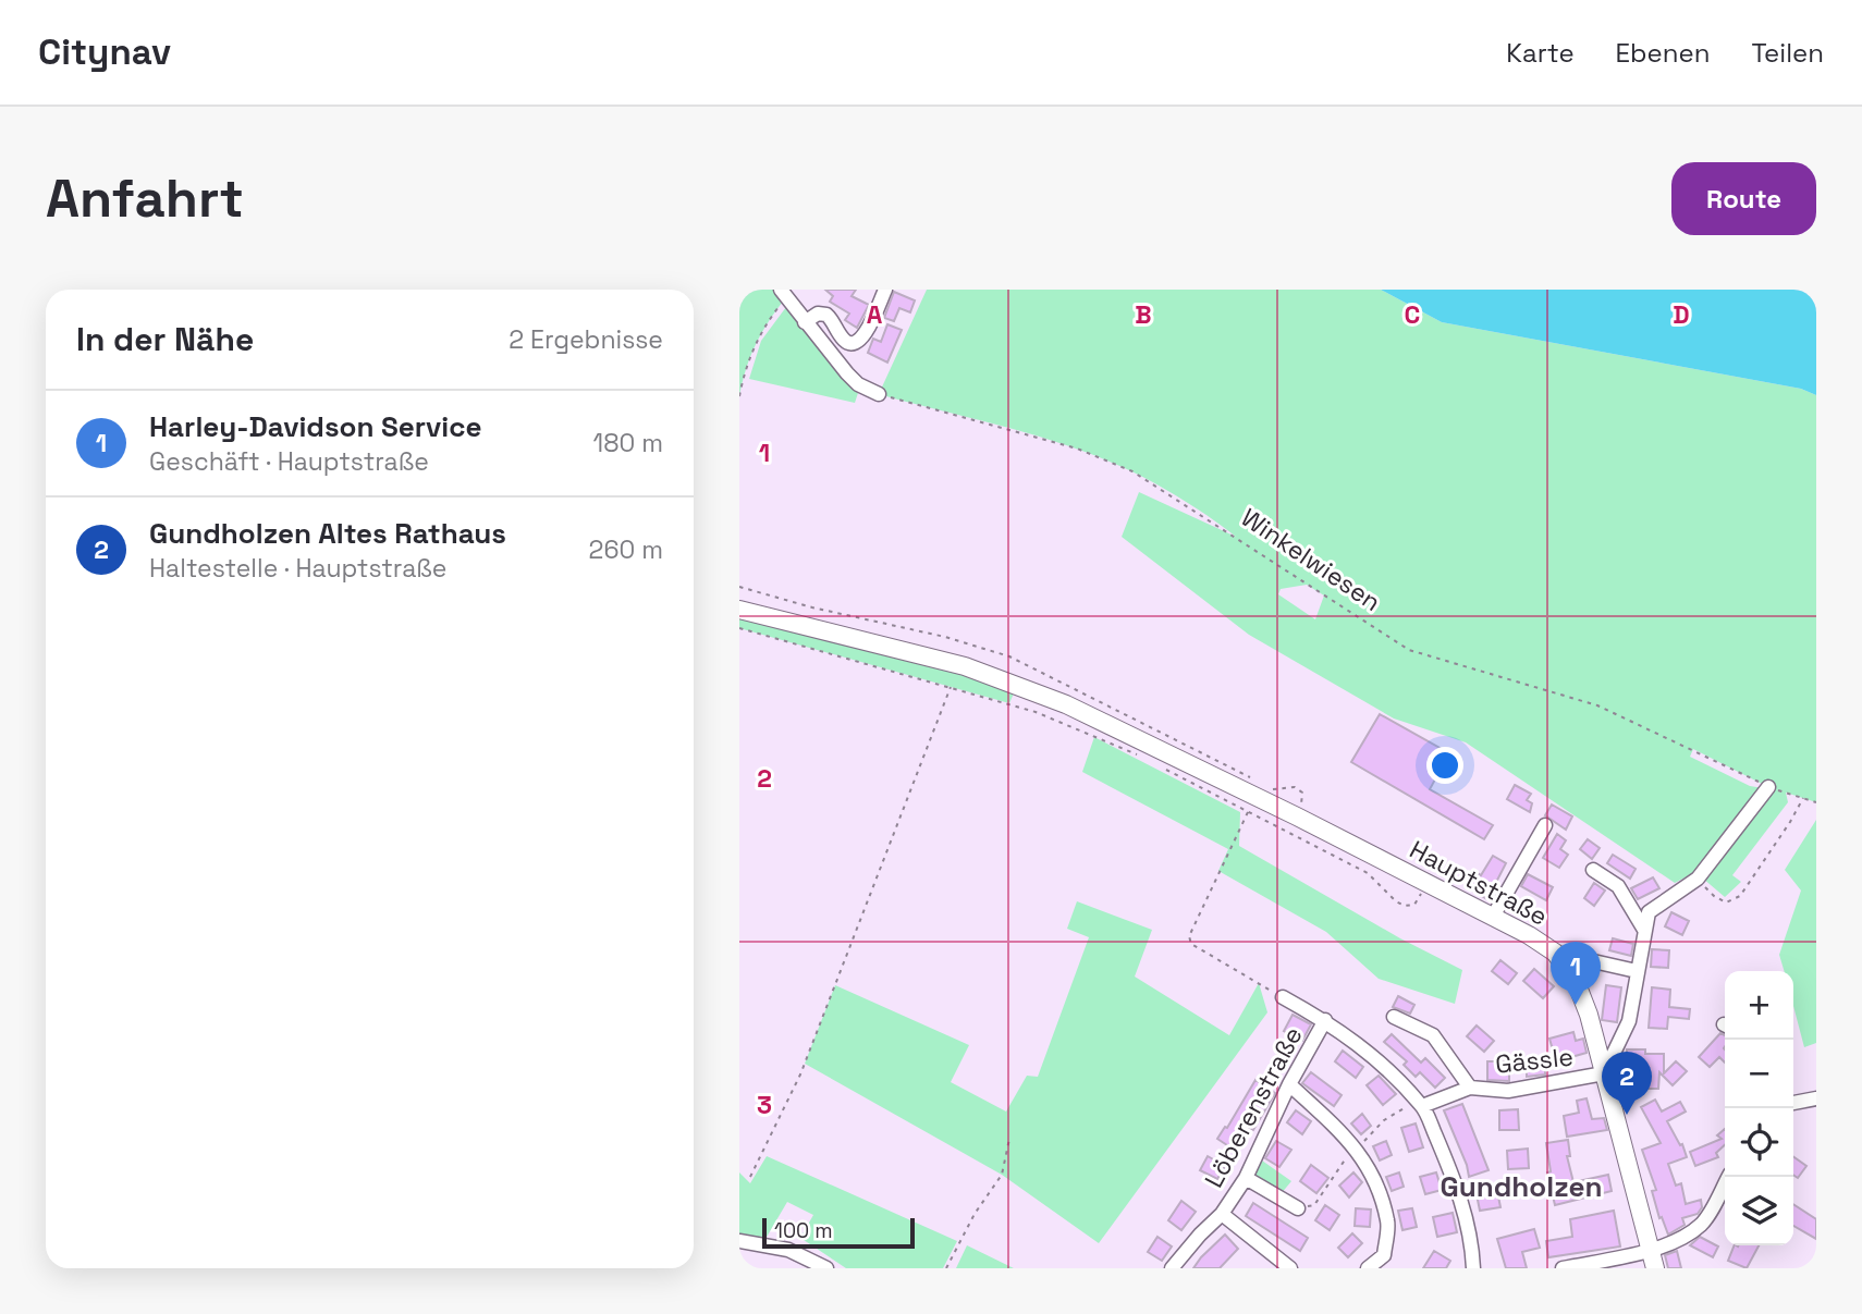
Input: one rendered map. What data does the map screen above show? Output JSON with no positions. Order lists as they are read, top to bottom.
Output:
{
  "streets": {
    "main road": ["Hauptstraße"],
    "street": ["Gässle", "Löberenstraße"],
    "path": ["Winkelwiesen"]
  },
  "crossings": [
    ["Hauptstraße", "Gässle"]
  ],
  "districts": ["Gundholzen"],
  "scale_bar": "100 m",
  "page": {
    "header": "Citynav",
    "nav": ["Karte", "Ebenen", "Teilen"],
    "buttons": "Route",
    "title": "Anfahrt",
    "heading": ["In der Nähe", "2 Ergebnisse"],
    "list": [
      {
        "mark": "1",
        "name": "Harley-Davidson Service",
        "note": "Geschäft · Hauptstraße",
        "value": "180 m"
      },
      {
        "mark": "2",
        "name": "Gundholzen Altes Rathaus",
        "note": "Haltestelle · Hauptstraße",
        "value": "260 m"
      }
    ],
    "pins": ["1", "2"],
    "map_buttons": ["+", "−"],
    "scale": "100 m"
  },
  "grid": {
    "columns": [
      "A",
      "B",
      "C",
      "D"
    ],
    "rows": ["1", "2", "3"]
  }
}
